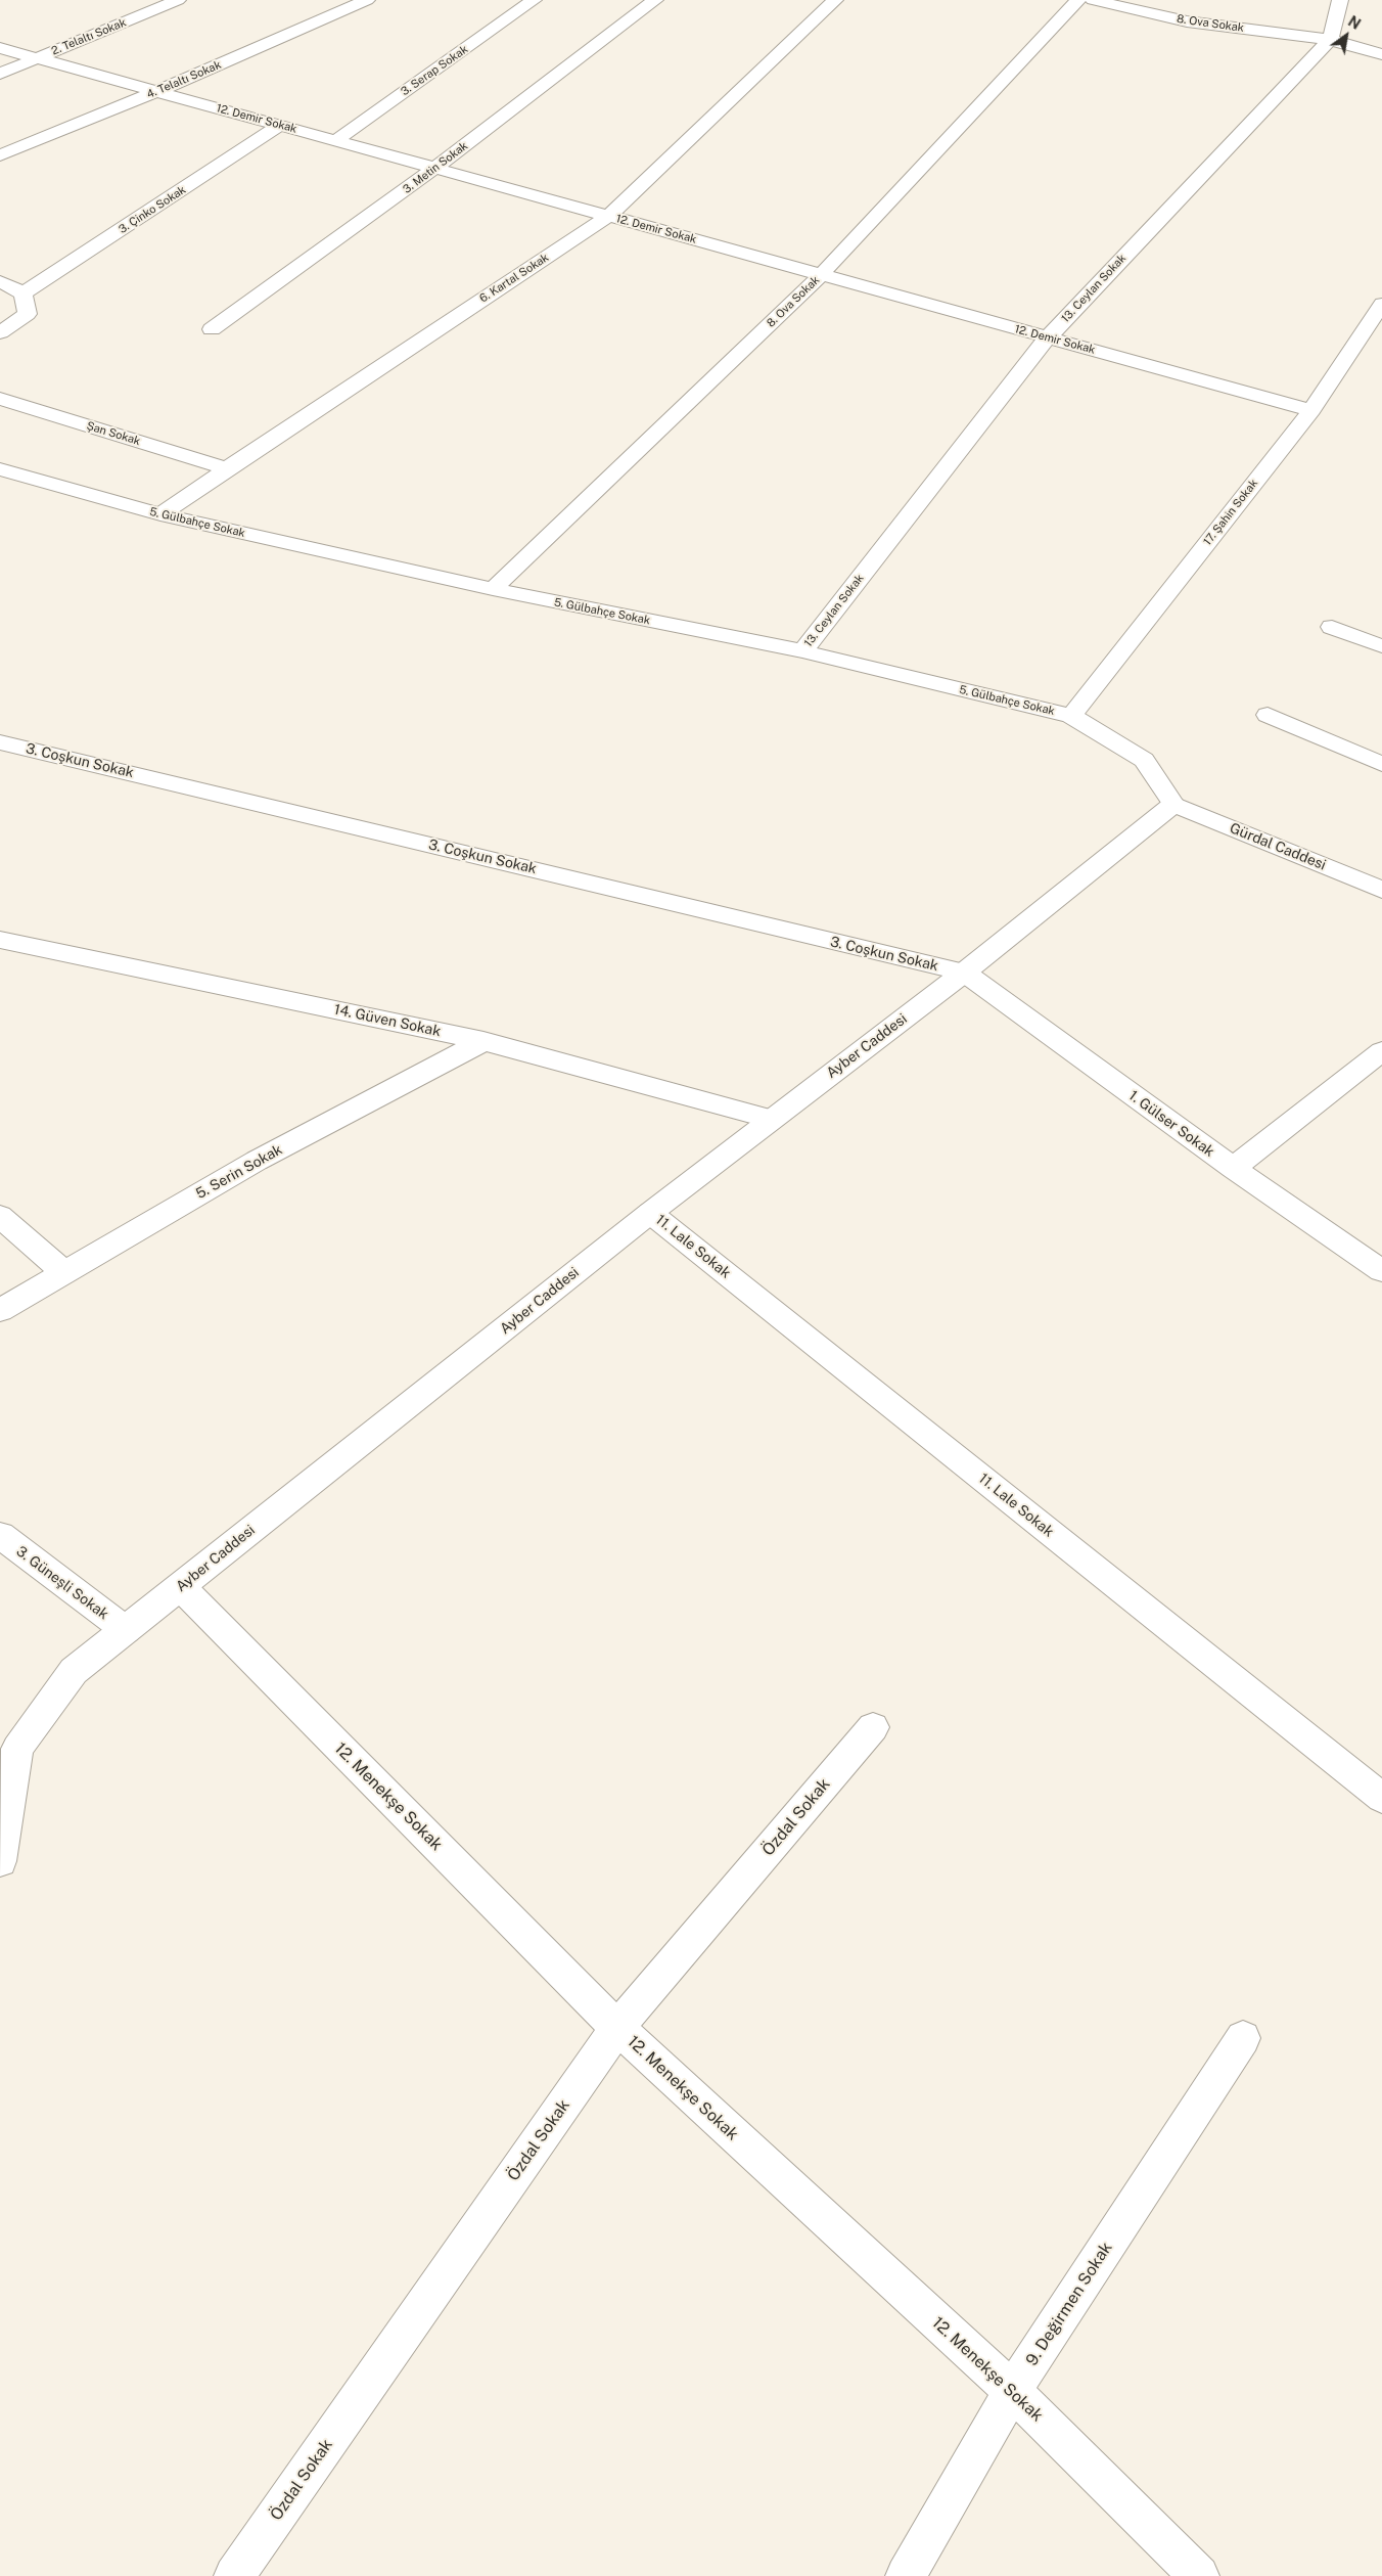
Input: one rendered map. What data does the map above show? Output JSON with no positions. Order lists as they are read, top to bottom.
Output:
{
  "streets": {
    "street": [
      "8. Ova Sokak",
      "2. Telaltı Sokak",
      "3. Serap Sokak",
      "4. Telaltı Sokak",
      "12. Demir Sokak",
      "3. Metin Sokak",
      "3. Çinko Sokak",
      "6. Kartal Sokak",
      "13. Ceylan Sokak",
      "Şan Sokak",
      "17. Şahin Sokak",
      "5. Gülbahçe Sokak",
      "3. Coşkun Sokak",
      "Gürdal Caddesi",
      "14. Güven Sokak",
      "Ayber Caddesi",
      "1. Gülser Sokak",
      "5. Serin Sokak",
      "11. Lale Sokak",
      "3. Güneşli Sokak",
      "12. Menekşe Sokak",
      "Özdal Sokak",
      "9. Değirmen Sokak"
    ]
  },
  "crossings": [
    ["8. Ova Sokak", "12. Demir Sokak"],
    ["8. Ova Sokak", "13. Ceylan Sokak"],
    ["8. Ova Sokak", "5. Gülbahçe Sokak"],
    ["2. Telaltı Sokak", "12. Demir Sokak"],
    ["3. Serap Sokak", "12. Demir Sokak"],
    ["4. Telaltı Sokak", "12. Demir Sokak"],
    ["12. Demir Sokak", "3. Metin Sokak"],
    ["12. Demir Sokak", "3. Çinko Sokak"],
    ["12. Demir Sokak", "6. Kartal Sokak"],
    ["12. Demir Sokak", "13. Ceylan Sokak"],
    ["12. Demir Sokak", "17. Şahin Sokak"],
    ["6. Kartal Sokak", "Şan Sokak"],
    ["6. Kartal Sokak", "5. Gülbahçe Sokak"],
    ["13. Ceylan Sokak", "5. Gülbahçe Sokak"],
    ["17. Şahin Sokak", "5. Gülbahçe Sokak"],
    ["5. Gülbahçe Sokak", "Gürdal Caddesi"],
    ["5. Gülbahçe Sokak", "Ayber Caddesi"],
    ["3. Coşkun Sokak", "Ayber Caddesi"],
    ["3. Coşkun Sokak", "1. Gülser Sokak"],
    ["Gürdal Caddesi", "Ayber Caddesi"],
    ["14. Güven Sokak", "Ayber Caddesi"],
    ["14. Güven Sokak", "5. Serin Sokak"],
    ["Ayber Caddesi", "1. Gülser Sokak"],
    ["Ayber Caddesi", "11. Lale Sokak"],
    ["Ayber Caddesi", "3. Güneşli Sokak"],
    ["Ayber Caddesi", "12. Menekşe Sokak"],
    ["12. Menekşe Sokak", "Özdal Sokak"],
    ["12. Menekşe Sokak", "9. Değirmen Sokak"]
  ],
  "north": "top right"
}
